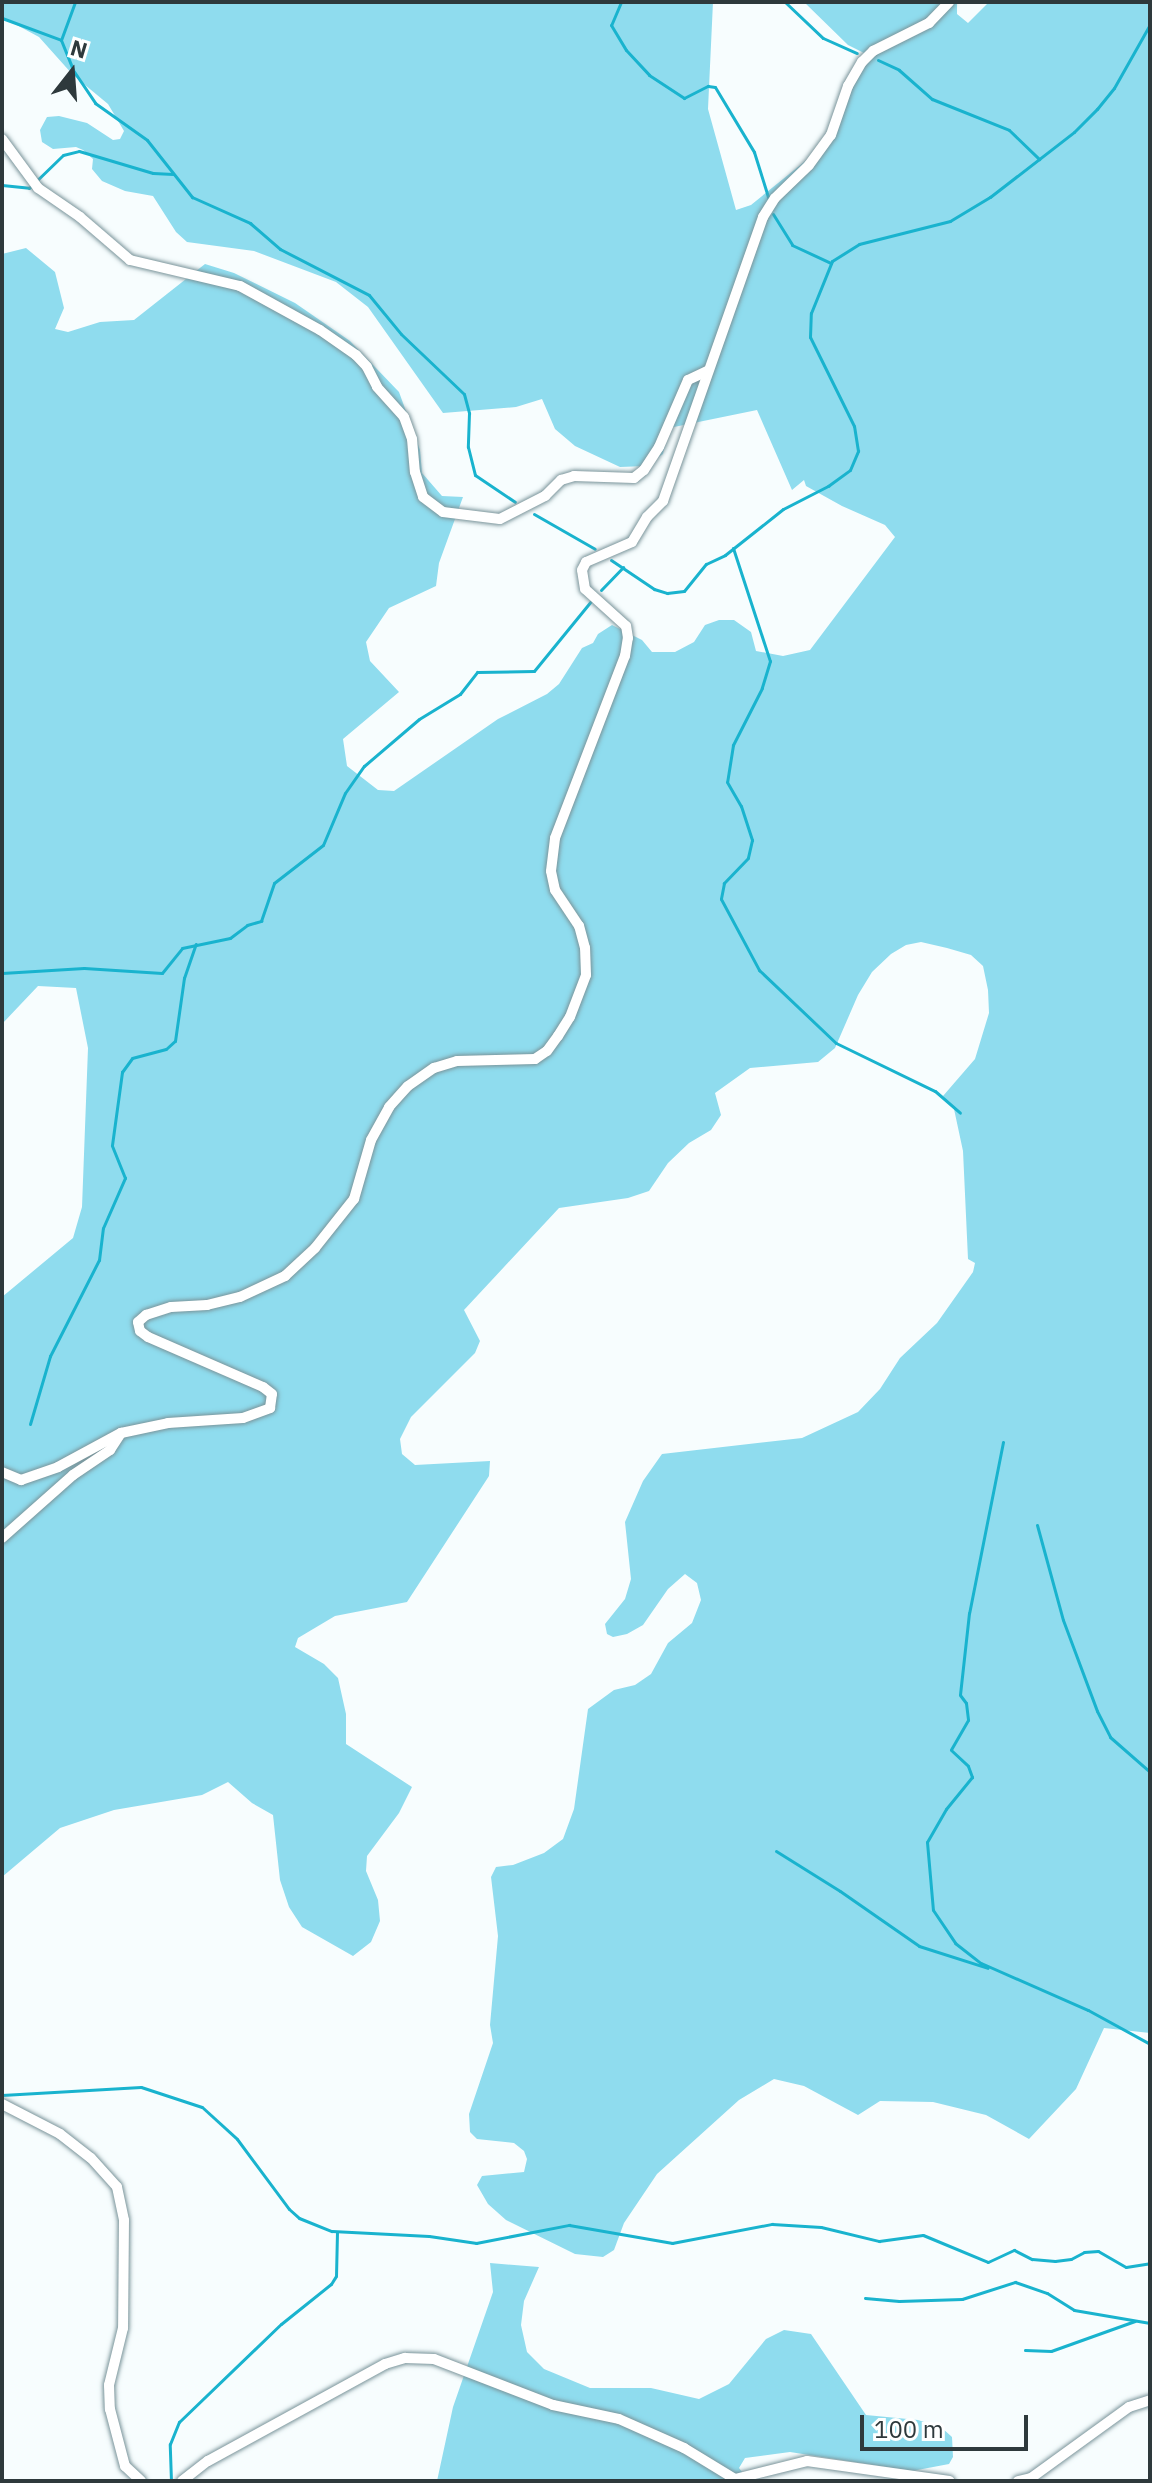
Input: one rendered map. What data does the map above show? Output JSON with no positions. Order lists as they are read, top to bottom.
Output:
{
  "scale_bar": "100 m",
  "north": "top"
}
